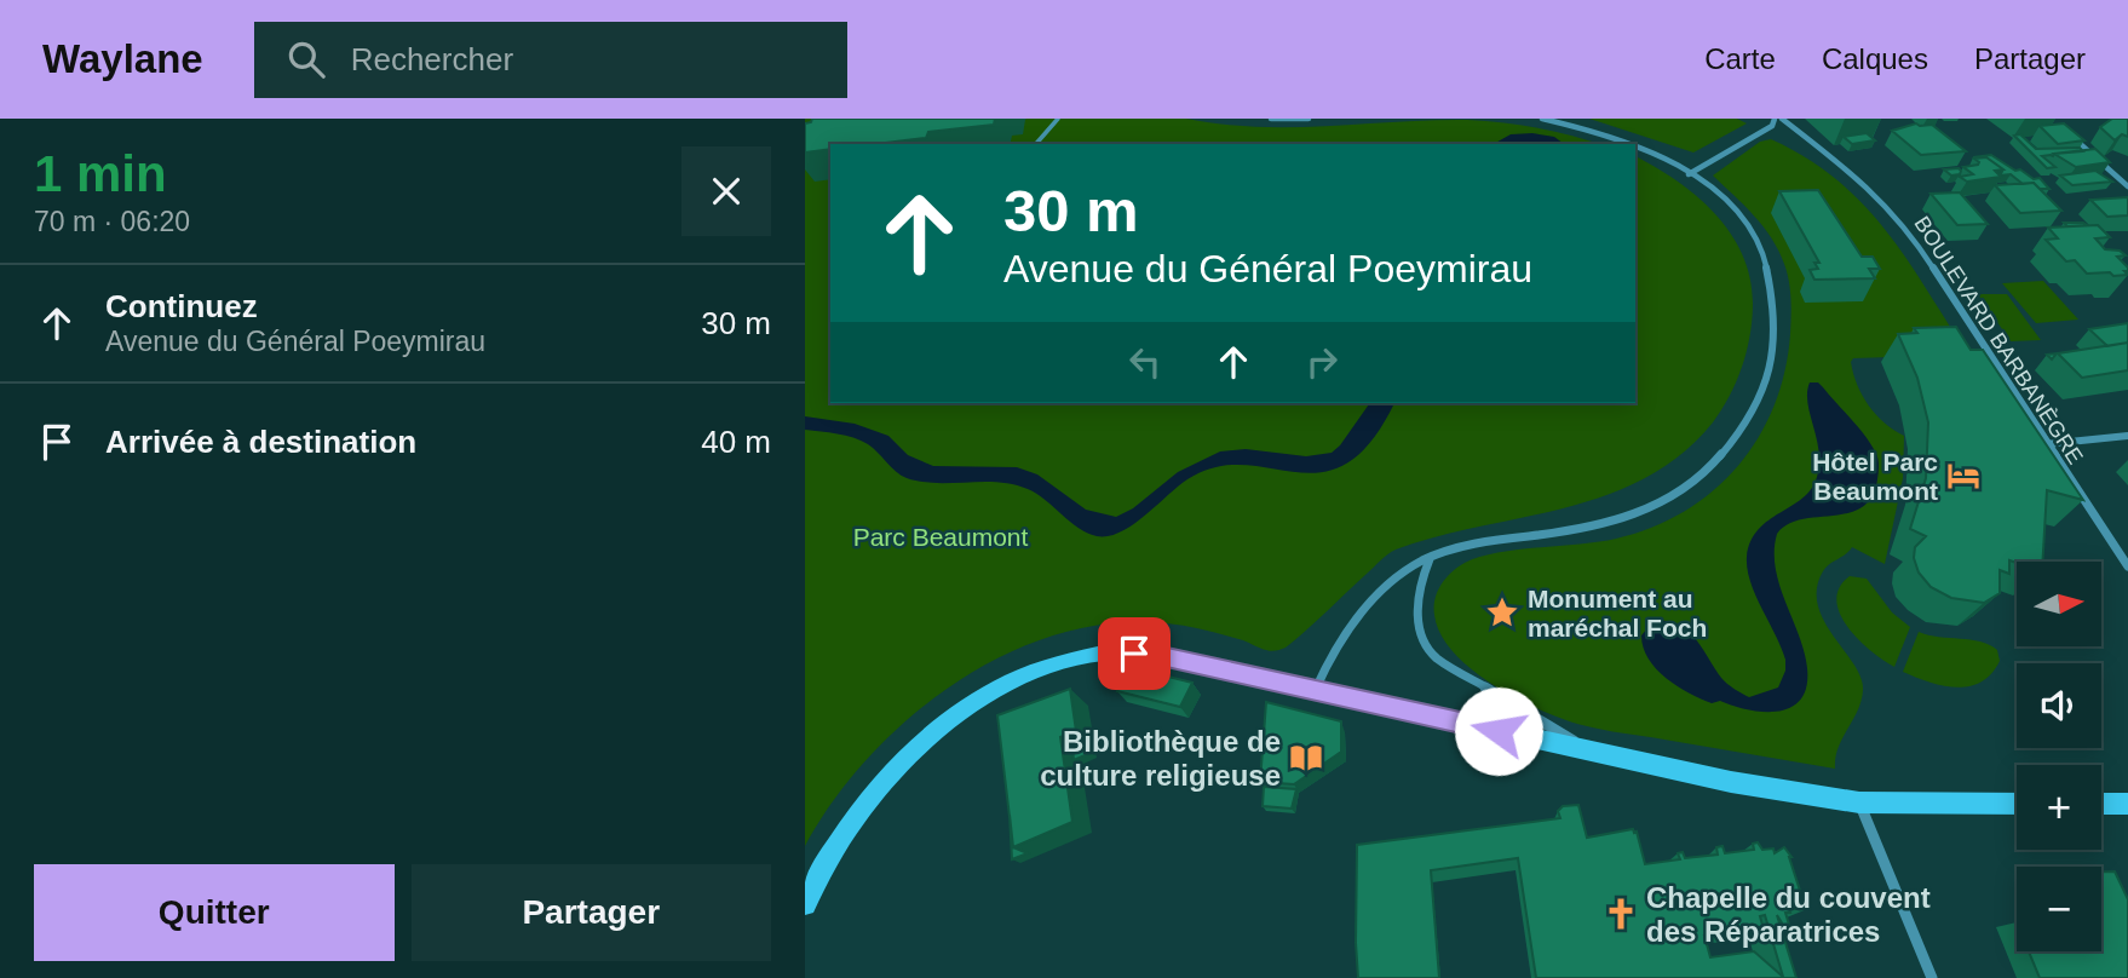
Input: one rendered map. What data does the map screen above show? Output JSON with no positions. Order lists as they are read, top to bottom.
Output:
{
  "streets": {
    "street": ["BOULEVARD BARBANÈGRE"]
  },
  "parks": ["Parc Beaumont"],
  "places": {
    "hotel": ["Hôtel Parc Beaumont"],
    "place": ["Monument au maréchal Foch"],
    "library": ["Bibliothèque de culture religieuse"],
    "church": ["Chapelle du couvent des Réparatrices"]
  },
  "north": "right",
  "page": {
    "header": "Waylane",
    "search": "Rechercher",
    "nav": ["Carte", "Calques", "Partager"],
    "heading": ["1 min", "70 m · 06:20"],
    "turn": ["30 m", "Avenue du Général Poeymirau"],
    "list": [
      {
        "name": "Continuez",
        "note": "Avenue du Général Poeymirau",
        "value": "30 m"
      },
      {
        "name": "Arrivée à destination",
        "value": "40 m"
      }
    ],
    "map_buttons": ["+", "−"],
    "buttons": ["Quitter", "Partager"]
  }
}
